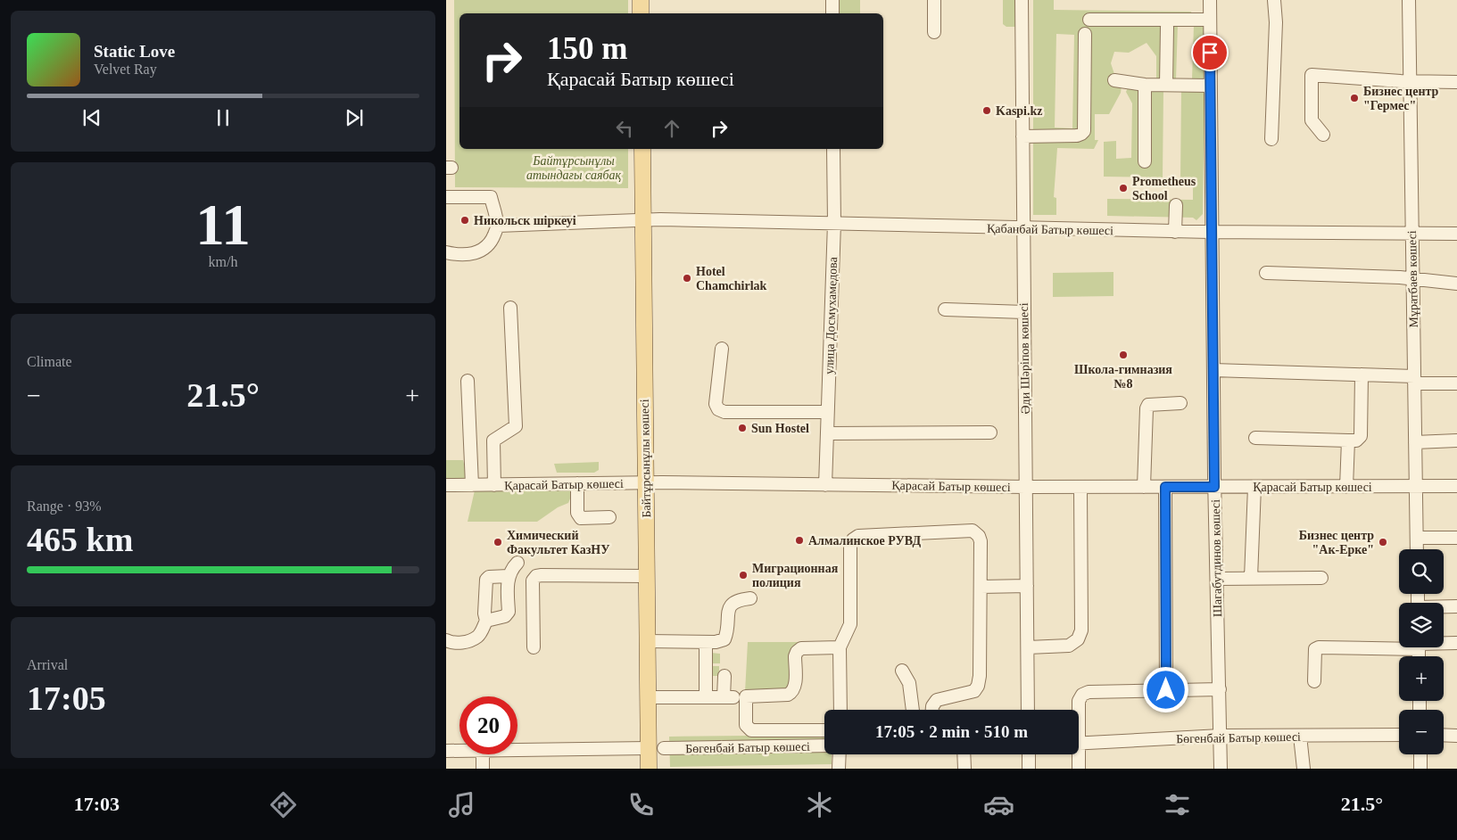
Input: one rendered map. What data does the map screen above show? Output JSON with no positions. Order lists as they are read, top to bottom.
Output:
{
  "streets": {
    "main road": ["Байтұрсынұлы көшесі"],
    "street": [
      "Қабанбай Батыр көшесі",
      "Мұратбаев көшесі",
      "улица Досмухамедова",
      "Әди Шәріпов көшесі",
      "Қарасай Батыр көшесі",
      "Шагабутдинов көшесі",
      "Бөгенбай Батыр көшесі"
    ]
  },
  "crossings": [
    ["Қабанбай Батыр көшесі", "Мұратбаев көшесі"],
    ["Қабанбай Батыр көшесі", "улица Досмухамедова"],
    ["Қабанбай Батыр көшесі", "Әди Шәріпов көшесі"],
    ["Қабанбай Батыр көшесі", "Байтұрсынұлы көшесі"],
    ["Қабанбай Батыр көшесі", "Шагабутдинов көшесі"],
    ["Мұратбаев көшесі", "Қарасай Батыр көшесі"],
    ["улица Досмухамедова", "Қарасай Батыр көшесі"],
    ["Әди Шәріпов көшесі", "Қарасай Батыр көшесі"],
    ["Байтұрсынұлы көшесі", "Қарасай Батыр көшесі"],
    ["Қарасай Батыр көшесі", "Шагабутдинов көшесі"],
    ["Шагабутдинов көшесі", "Бөгенбай Батыр көшесі"]
  ],
  "parks": ["Байтұрсынұлы атындағы саябақ"],
  "places": [
    "Бизнес центр \"Гермес\"",
    "Kaspi.kz",
    "Prometheus School",
    "Никольск шіркеуі",
    "Hotel Chamchirlak",
    "Школа-гимназия №8",
    "Sun Hostel",
    "Алмалинское РУВД",
    "Химический Факультет КазНУ",
    "Бизнес центр \"Ак-Ерке\"",
    "Миграционная полиция"
  ],
  "page": {
    "turn": ["150 m", "Қарасай Батыр көшесі"],
    "song": ["Static Love", "Velvet Ray"],
    "tile": [
      ["11", "km/h"],
      "Climate",
      ["Range · 93%", "465 km"],
      ["Arrival", "17:05"]
    ],
    "heat": ["−", "21.5°", "+"],
    "map_buttons": ["+", "−"],
    "limit": "20",
    "trip": "17:05 · 2 min · 510 m",
    "tabs": ["17:03", "21.5°"]
  }
}
